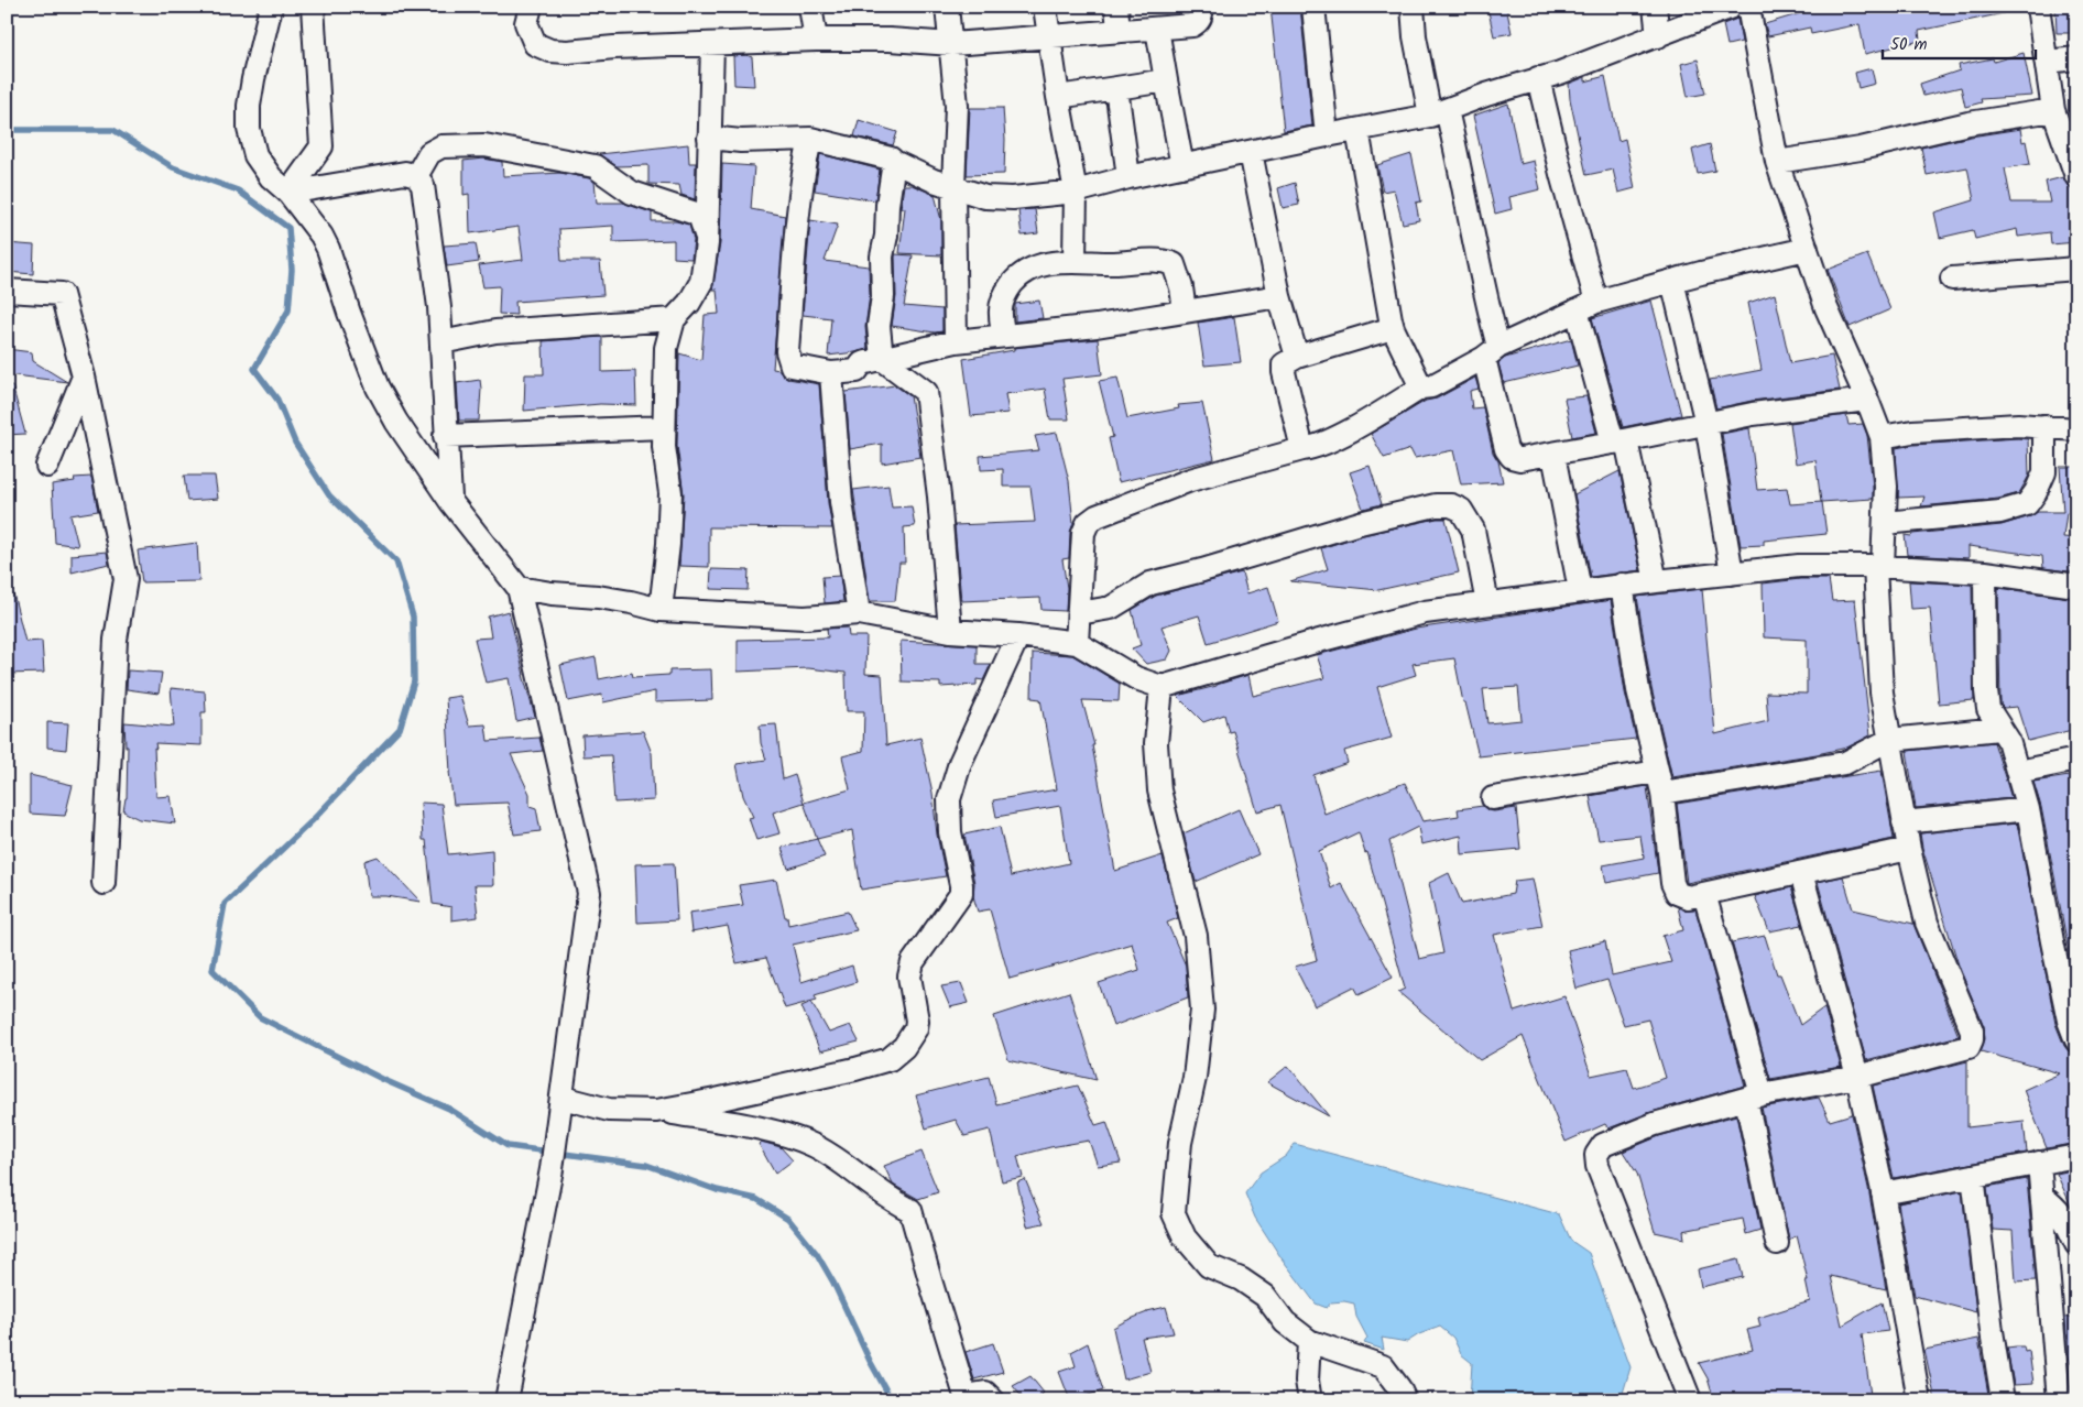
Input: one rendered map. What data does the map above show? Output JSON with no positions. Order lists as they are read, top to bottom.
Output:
{
  "scale_bar": "50 m"
}
